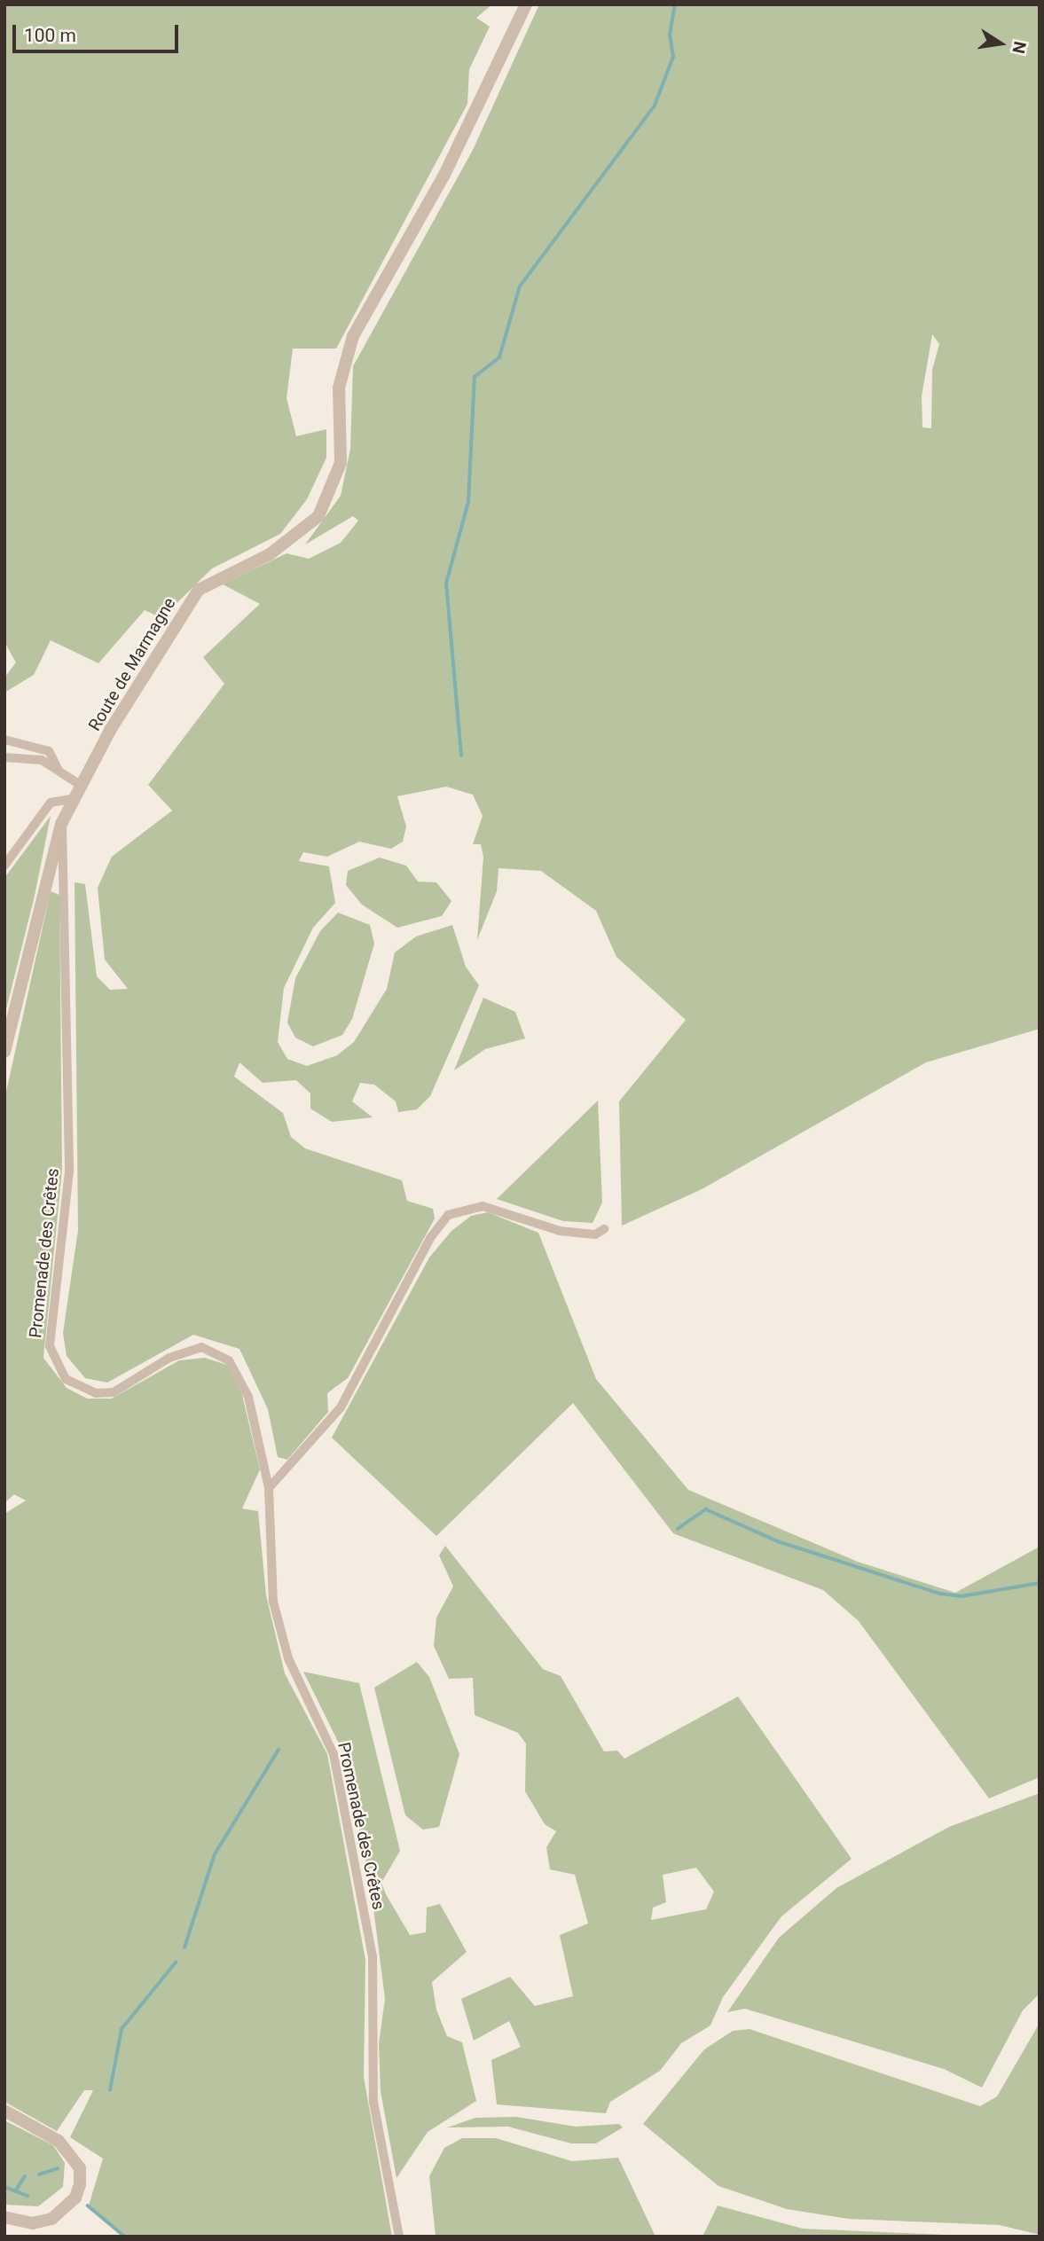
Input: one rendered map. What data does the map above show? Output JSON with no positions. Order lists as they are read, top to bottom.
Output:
{
  "streets": {
    "street": ["Route de Marmagne", "Promenade des Crêtes"]
  },
  "crossings": [
    ["Route de Marmagne", "Promenade des Crêtes"]
  ],
  "scale_bar": "100 m",
  "north": "right"
}
